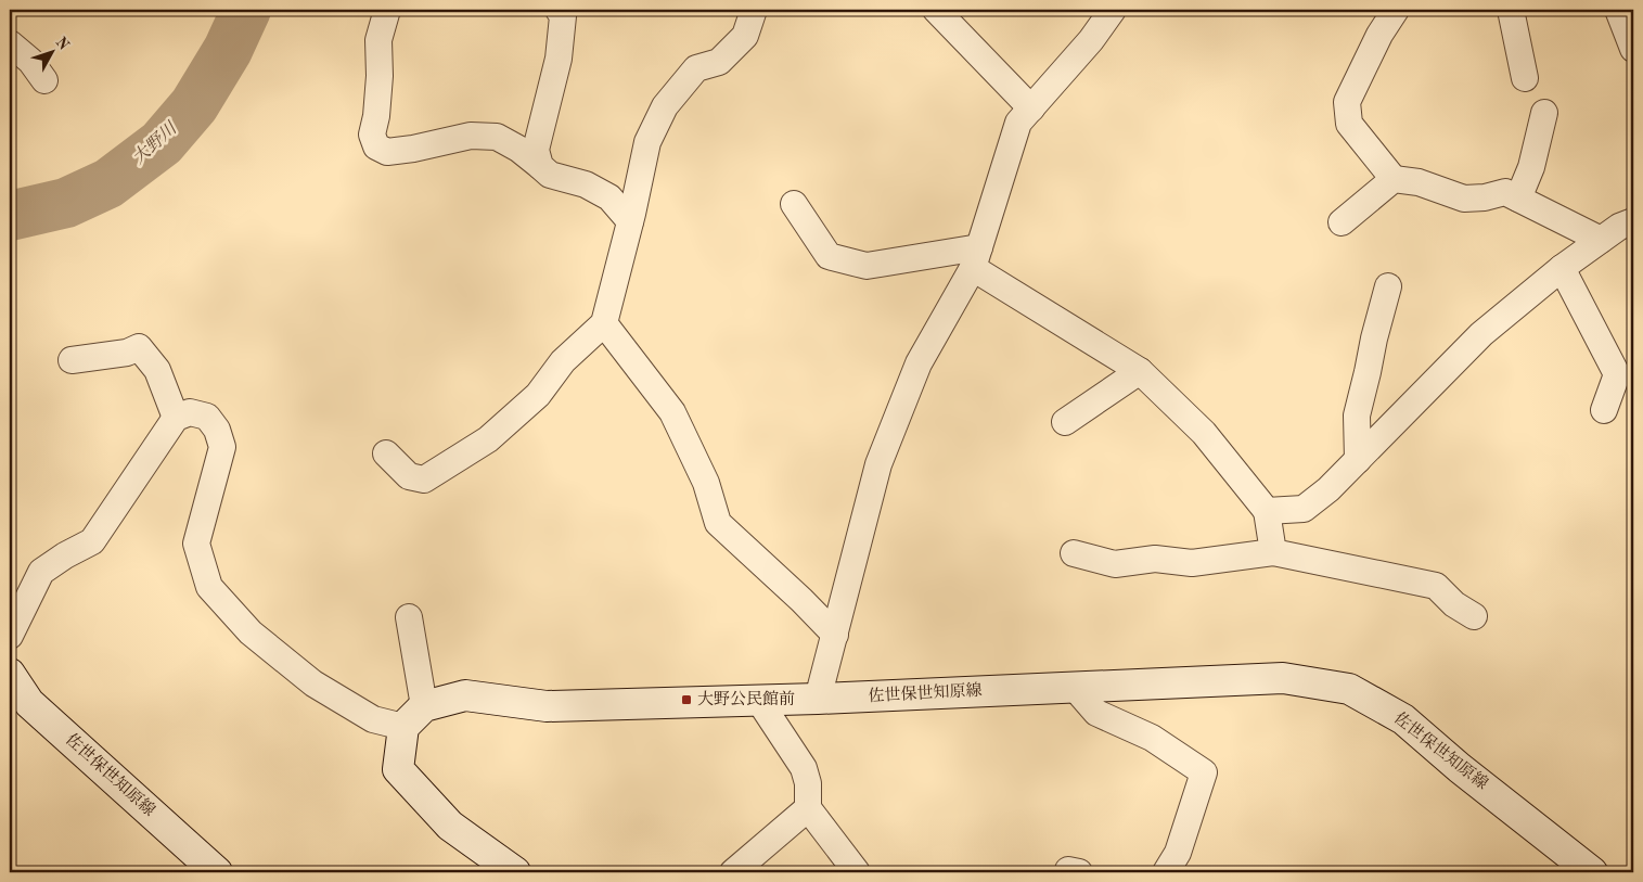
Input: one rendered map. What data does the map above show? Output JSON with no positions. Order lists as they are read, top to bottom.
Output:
{
  "streets": {
    "main road": ["佐世保世知原線"]
  },
  "water": ["大野川"],
  "places": {
    "transit": ["大野公民館前"]
  },
  "north": "top right"
}
